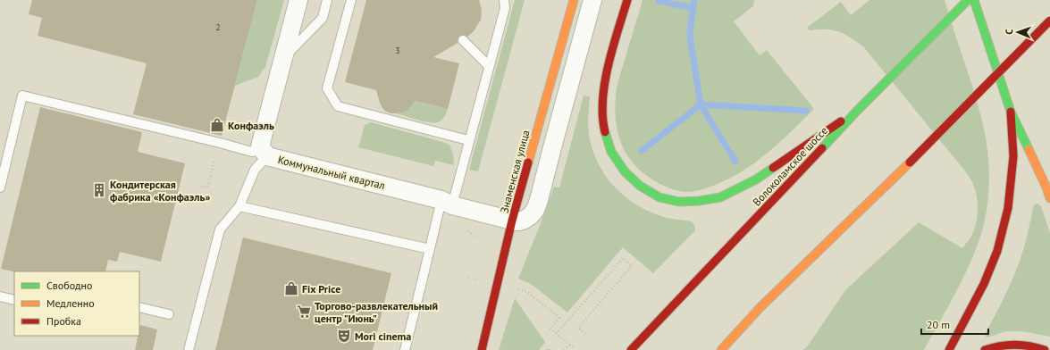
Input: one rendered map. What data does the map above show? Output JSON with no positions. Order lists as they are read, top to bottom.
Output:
{
  "streets": {
    "main road": ["Волоколамское шоссе", "Знаменская улица"],
    "street": ["Коммунальный квартал"]
  },
  "crossings": [
    ["Знаменская улица", "Коммунальный квартал"]
  ],
  "places": {
    "shop": ["Конфаэль", "Fix Price"],
    "building": ["Кондитерская фабрика «Конфаэль»"],
    "supermarket": ["Торгово-развлекательный центр \"Июнь\""],
    "theatre": ["Mori cinema"]
  },
  "house_numbers": ["2", "3"],
  "legend": ["Свободно", "Медленно", "Пробка"],
  "scale_bar": "20 m",
  "north": "left"
}
